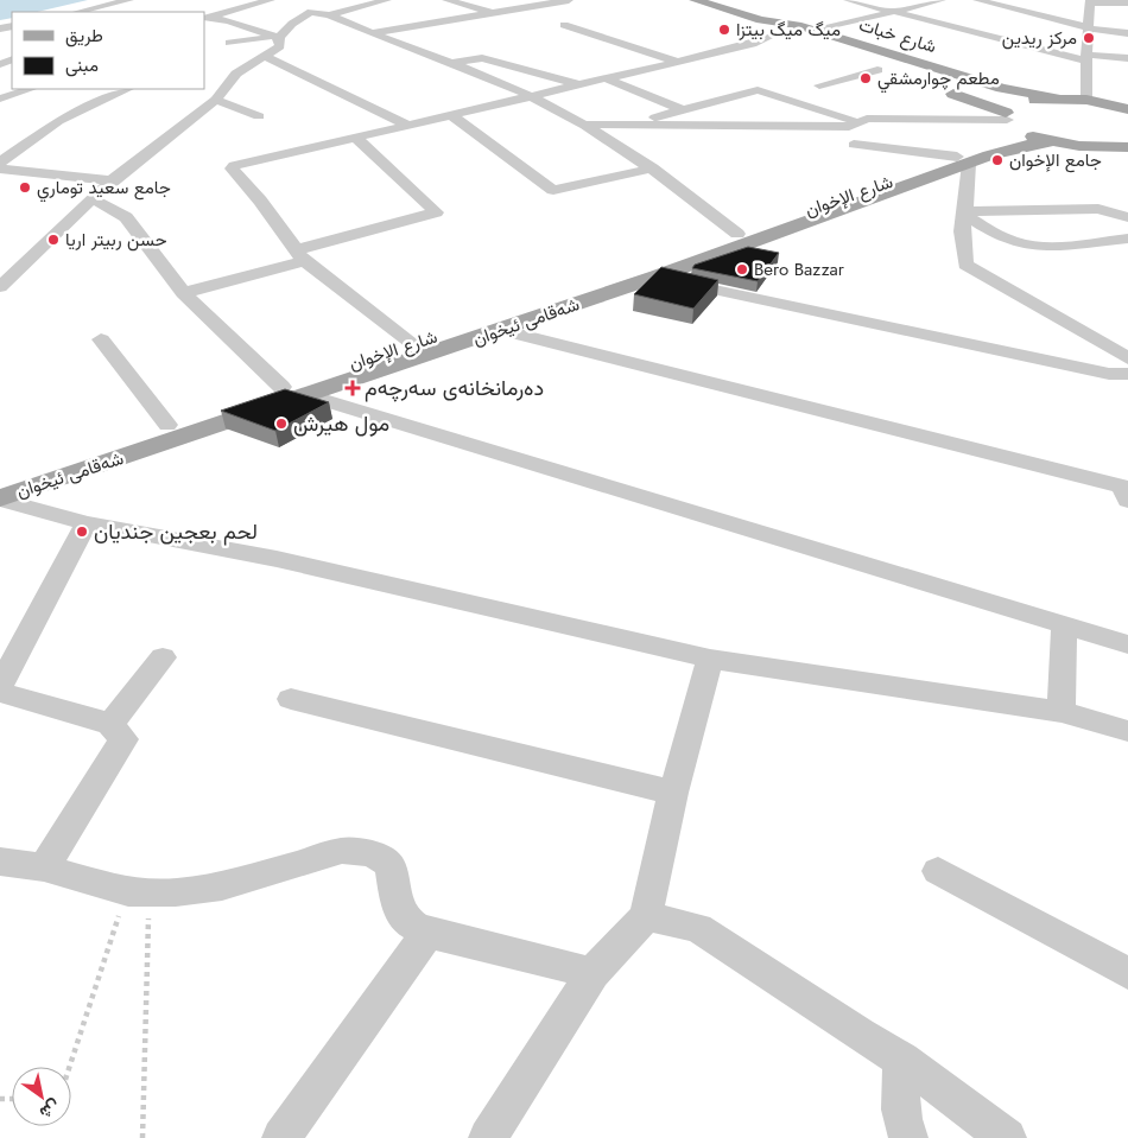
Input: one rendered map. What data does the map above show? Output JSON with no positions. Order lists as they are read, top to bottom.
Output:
{
  "streets": {
    "main road": ["شارع خبات", "شارع الإخوان", "شەقامی ئیخوان"]
  },
  "crossings": [
    ["شارع الإخوان", "شەقامی ئیخوان"]
  ],
  "places": {
    "other": [
      "ميگ ميگ بيتزا",
      "مركز ريدين",
      "مطعم چوارمشقي",
      "جامع الإخوان",
      "جامع سعيد توماري",
      "حسن ربيتر اريا",
      "Bero Bazzar",
      "مول هيرش",
      "لحم بعجين جنديان"
    ],
    "health": ["دەرمانخانەی سەرچەم"]
  },
  "legend": ["طريق", "مبنى"],
  "north": "bottom right"
}
